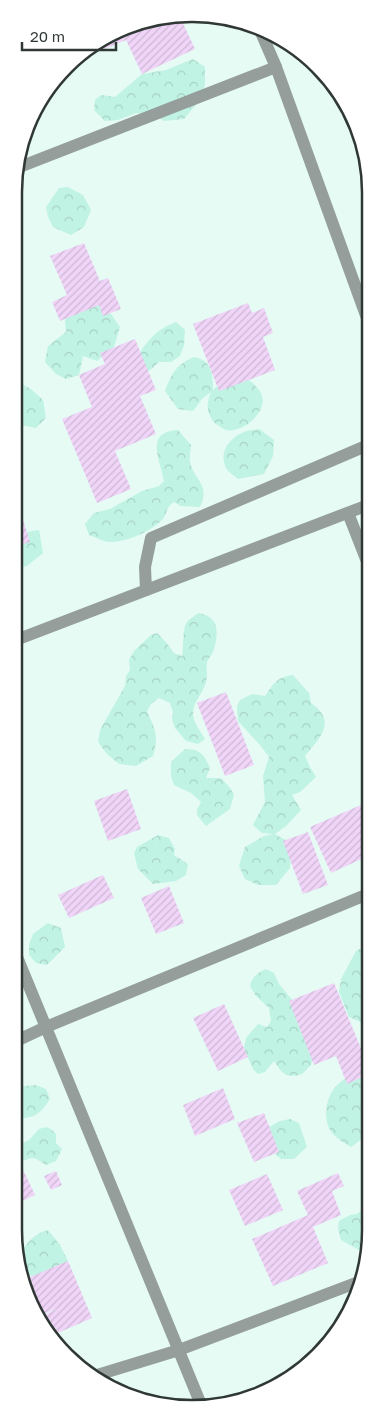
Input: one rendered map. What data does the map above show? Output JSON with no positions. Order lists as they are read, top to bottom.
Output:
{
  "scale_bar": "20 m"
}
